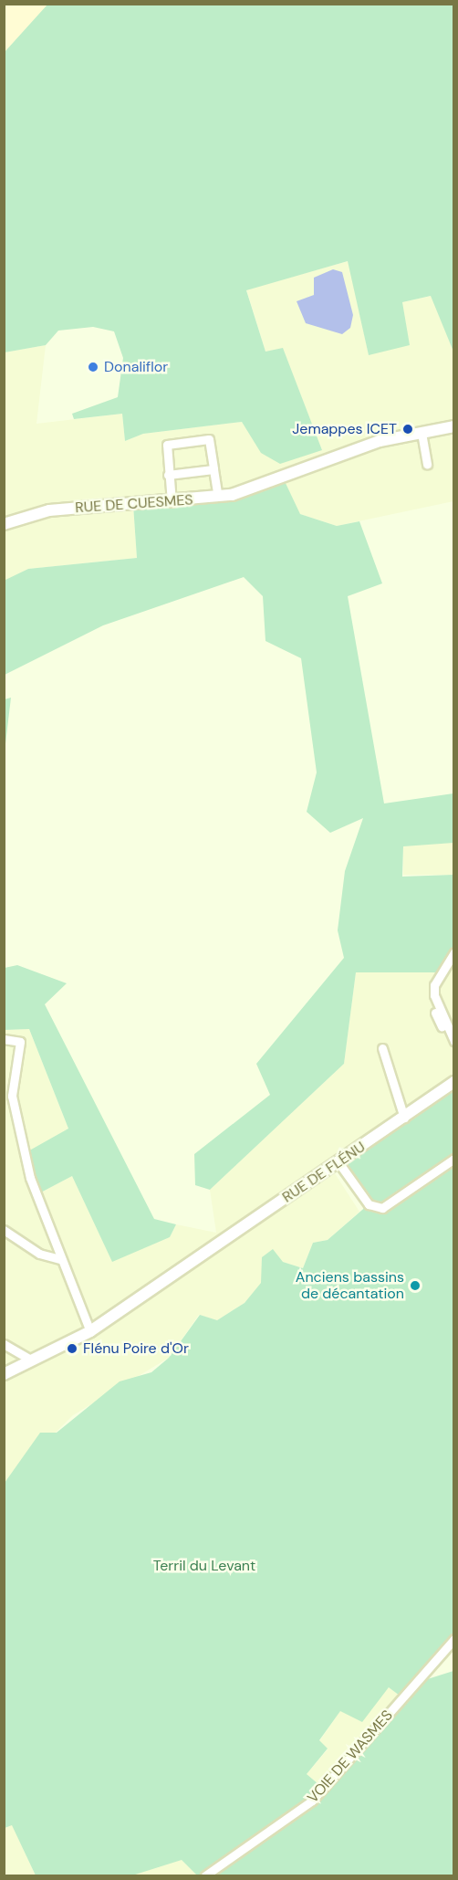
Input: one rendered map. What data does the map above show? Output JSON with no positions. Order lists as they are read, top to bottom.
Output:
{
  "streets": {
    "street": ["RUE DE CUESMES", "RUE DE FLÉNU", "VOIE DE WASMES"]
  },
  "parks": ["Terril du Levant"],
  "places": [
    "Donaliflor",
    "Jemappes ICET",
    "Anciens bassins de décantation",
    "Flénu Poire d'Or"
  ]
}
